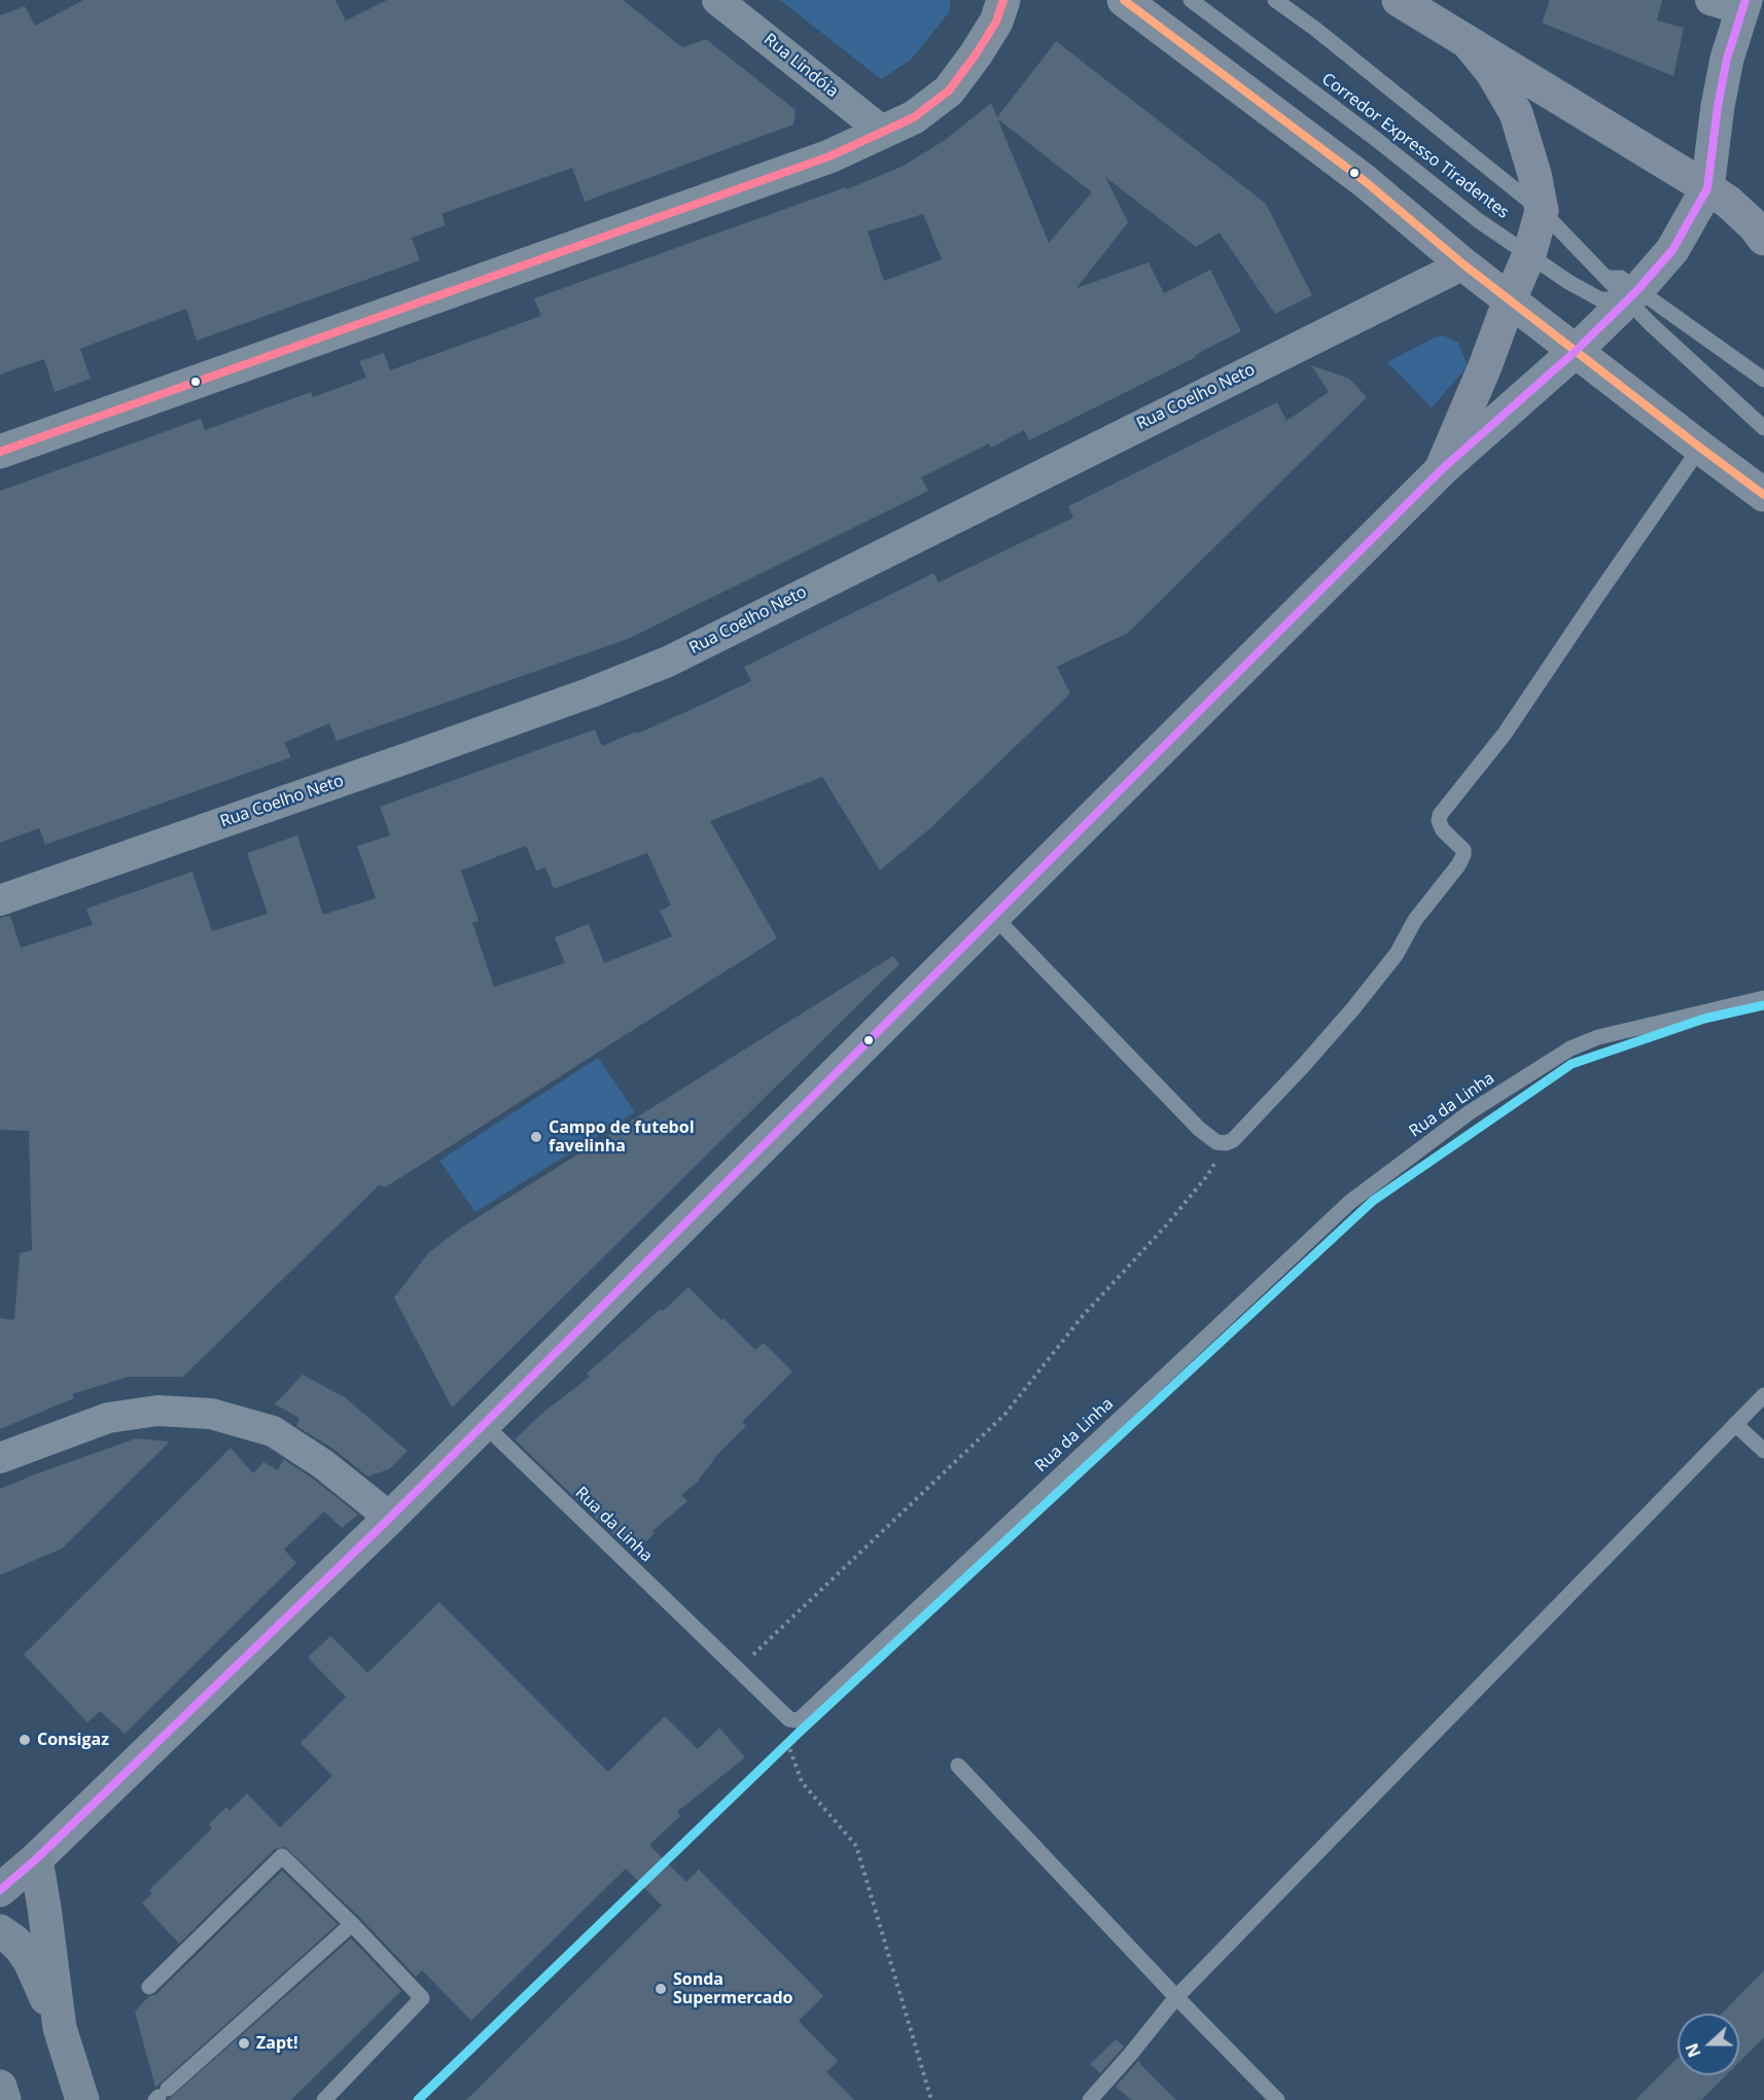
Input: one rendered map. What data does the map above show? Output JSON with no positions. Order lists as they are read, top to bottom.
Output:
{
  "streets": {
    "street": ["Rua Lindóia", "Rua Coelho Neto"],
    "lane": ["Corredor Expresso Tiradentes", "Rua da Linha"]
  },
  "places": [
    "Campo de futebol favelinha",
    "Consigaz",
    "Sonda Supermercado",
    "Zapt!"
  ],
  "north": "left"
}
